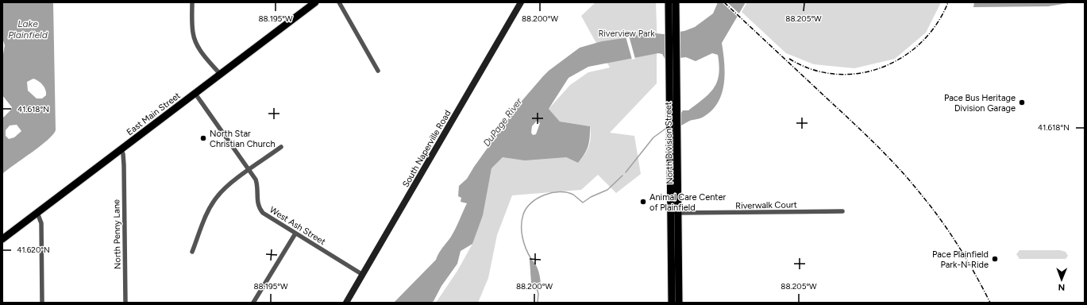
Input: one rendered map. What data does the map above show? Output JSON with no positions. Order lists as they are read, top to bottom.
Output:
{
  "streets": {
    "main road": ["East Main Street", "North Division Street", "South Naperville Road"],
    "street": ["Riverwalk Court", "West Ash Street", "North Penny Lane"]
  },
  "crossings": [
    ["East Main Street", "West Ash Street"],
    ["East Main Street", "North Penny Lane"],
    ["North Division Street", "Riverwalk Court"],
    ["South Naperville Road", "West Ash Street"]
  ],
  "water": ["Lake Plainfield", "DuPage River"],
  "parks": ["Riverview Park"],
  "places": [
    "Pace Bus Heritage Division Garage",
    "North Star Christian Church",
    "Animal Care Center of Plainfield",
    "Pace Plainfield Park-N-Ride"
  ],
  "north": "bottom",
  "coordinates": [
    "88.195°W",
    "88.200°W",
    "88.205°W",
    "41.618°N",
    "41.620°N"
  ]
}
